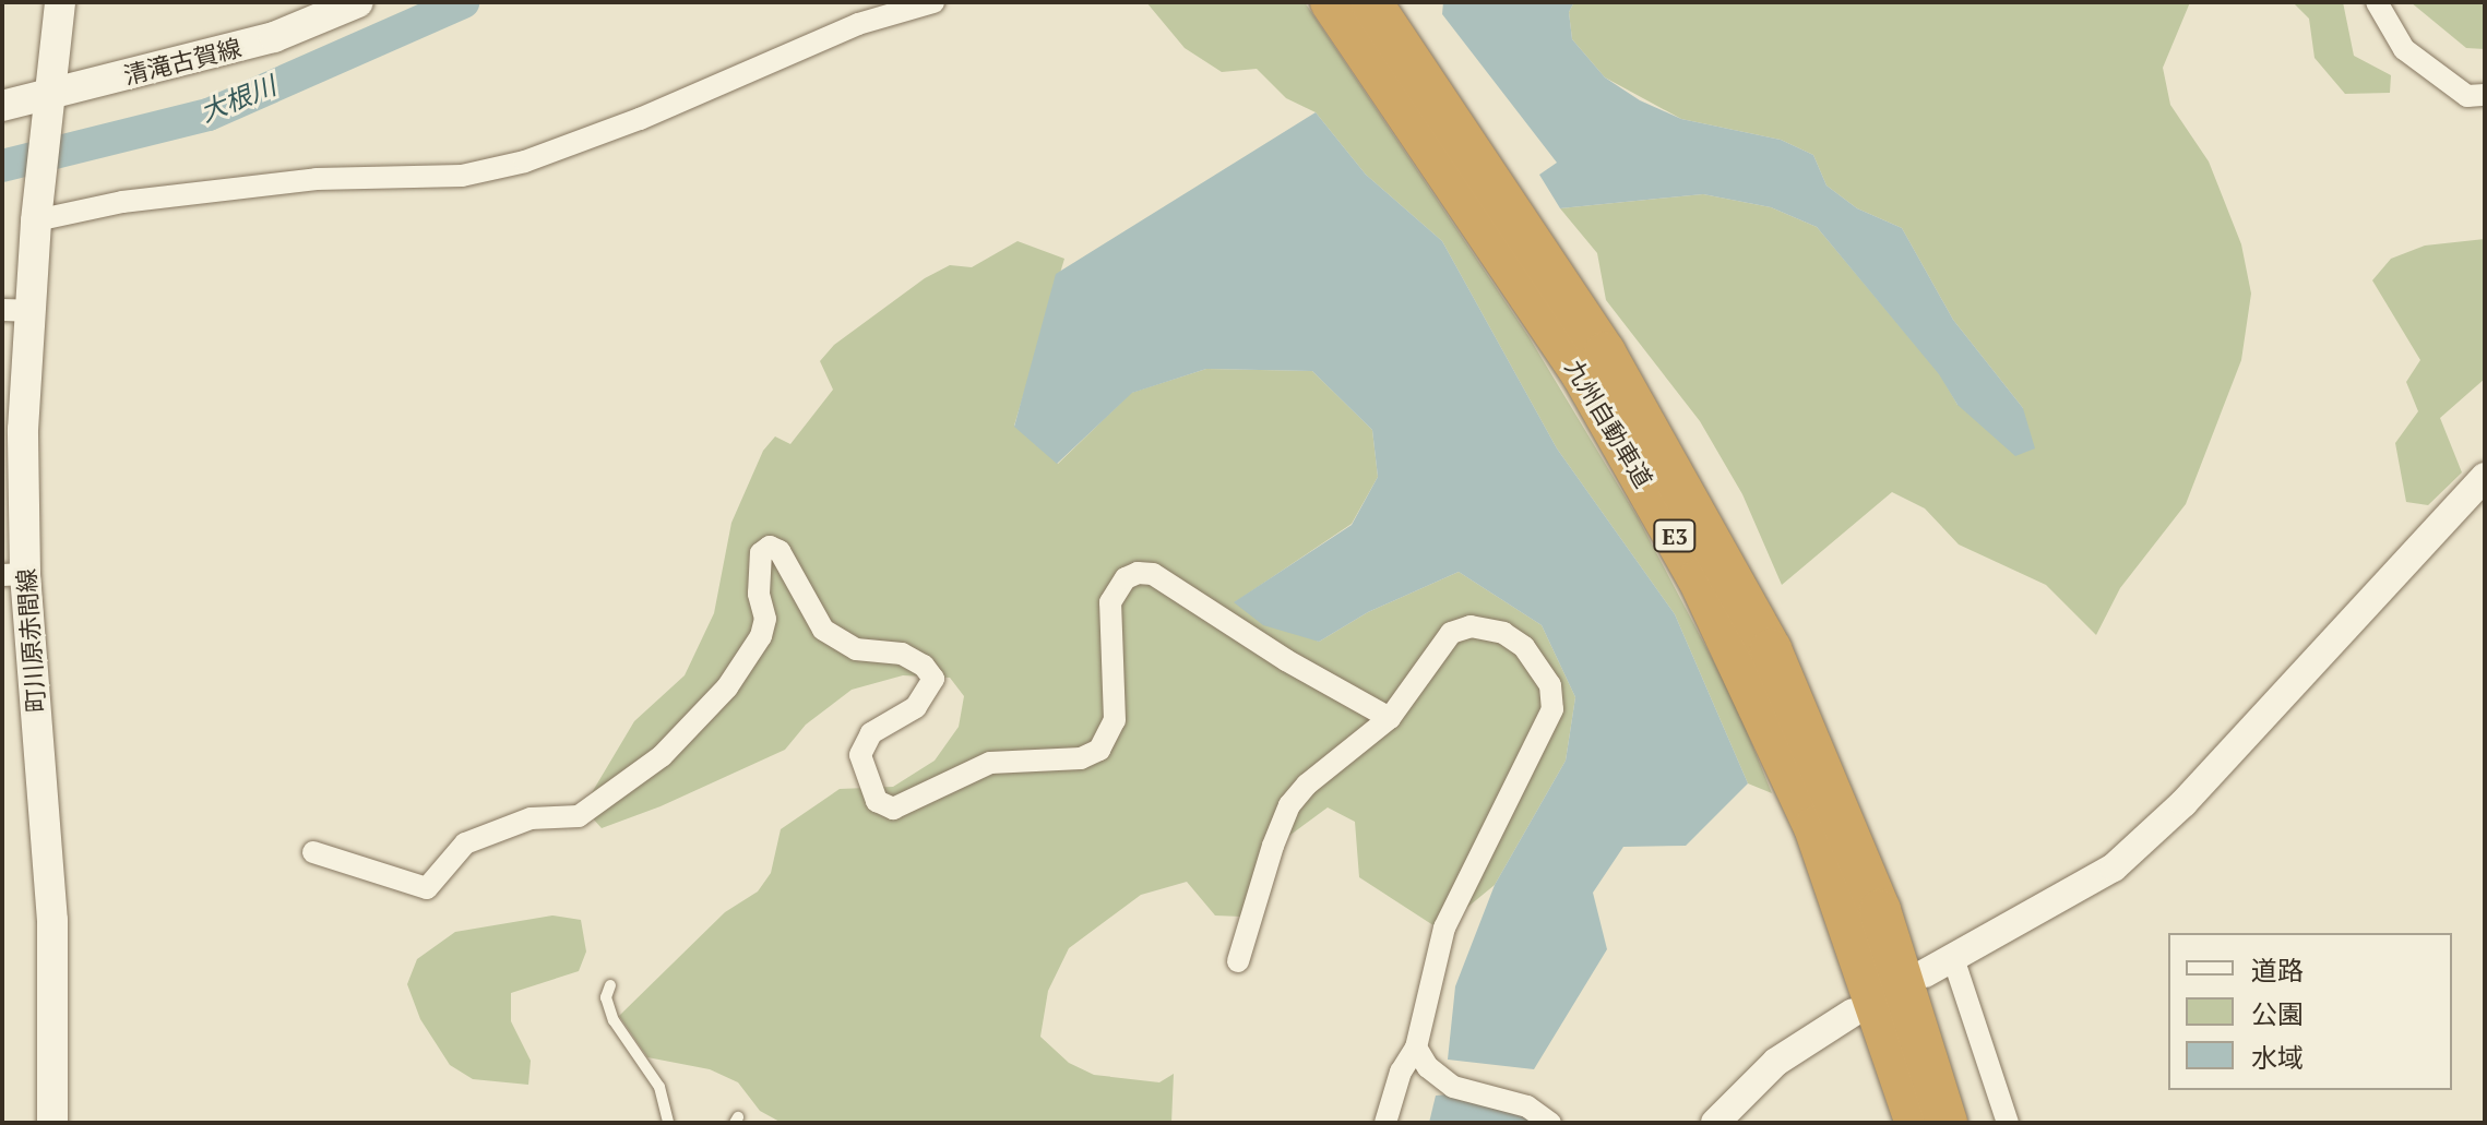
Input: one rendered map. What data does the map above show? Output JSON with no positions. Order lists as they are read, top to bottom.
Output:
{
  "streets": {
    "highway": ["九州自動車道", "E3"],
    "main road": ["清滝古賀線", "町川原赤間線"]
  },
  "crossings": [
    ["清滝古賀線", "町川原赤間線"]
  ],
  "water": ["大根川"],
  "legend": ["道路", "公園", "水域"]
}
